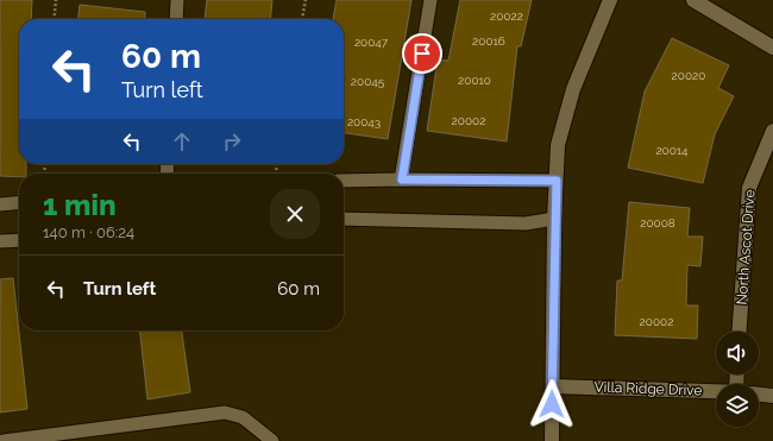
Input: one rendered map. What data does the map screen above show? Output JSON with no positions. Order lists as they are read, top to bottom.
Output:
{
  "streets": {
    "street": ["North Ascot Drive", "Villa Ridge Drive"]
  },
  "house_numbers": [
    "20022",
    "20016",
    "20047",
    "20020",
    "20010",
    "20045",
    "20002",
    "20043",
    "20014",
    "20008",
    "20002"
  ],
  "page": {
    "turn": ["60 m", "Turn left"],
    "heading": ["1 min", "140 m · 06:24"],
    "list": [
      {
        "name": "Turn left",
        "value": "60 m"
      }
    ]
  }
}
